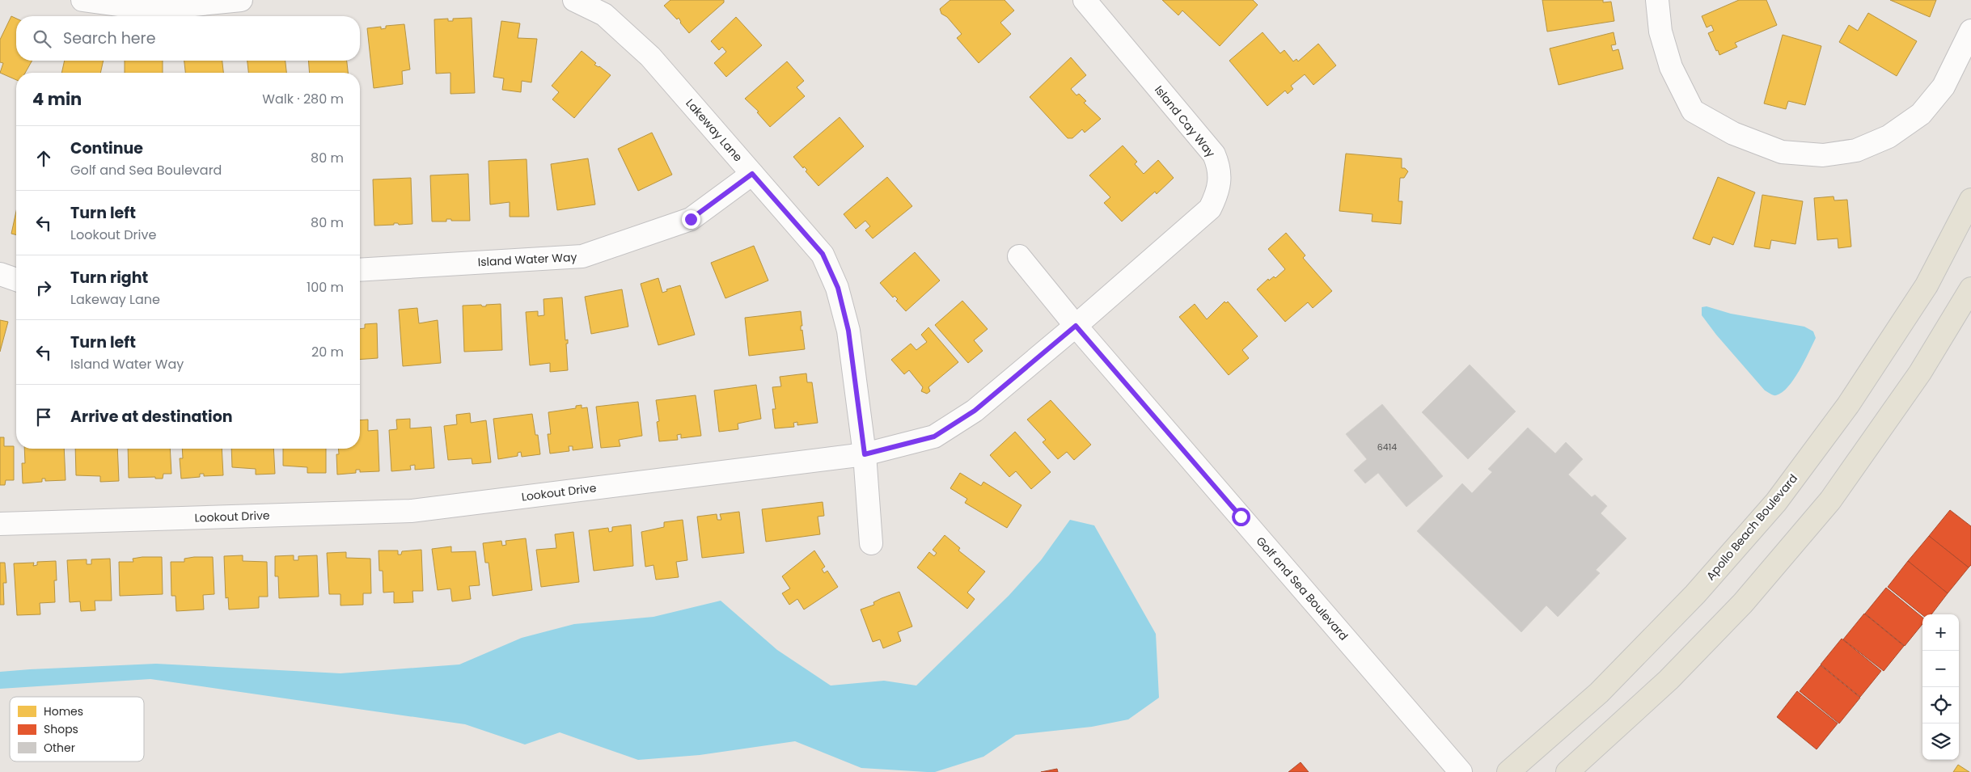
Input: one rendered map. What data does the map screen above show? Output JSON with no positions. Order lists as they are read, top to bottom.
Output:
{
  "streets": {
    "main road": ["Apollo Beach Boulevard"],
    "street": [
      "Island Cay Way",
      "Lakeway Lane",
      "Island Water Way",
      "Lookout Drive",
      "Golf and Sea Boulevard"
    ]
  },
  "crossings": [
    ["Island Cay Way", "Lookout Drive"],
    ["Island Cay Way", "Golf and Sea Boulevard"],
    ["Lakeway Lane", "Island Water Way"],
    ["Lakeway Lane", "Lookout Drive"],
    ["Lookout Drive", "Golf and Sea Boulevard"]
  ],
  "house_numbers": ["6414"],
  "legend": ["Homes", "Shops", "Other"],
  "page": {
    "search": "Search here",
    "heading": ["4 min", "Walk · 280 m"],
    "list": [
      ["Continue", "Golf and Sea Boulevard", "80 m"],
      ["Turn left", "Lookout Drive", "80 m"],
      ["Turn right", "Lakeway Lane", "100 m"],
      ["Turn left", "Island Water Way", "20 m"],
      "Arrive at destination"
    ],
    "map_buttons": ["+", "−"]
  }
}
